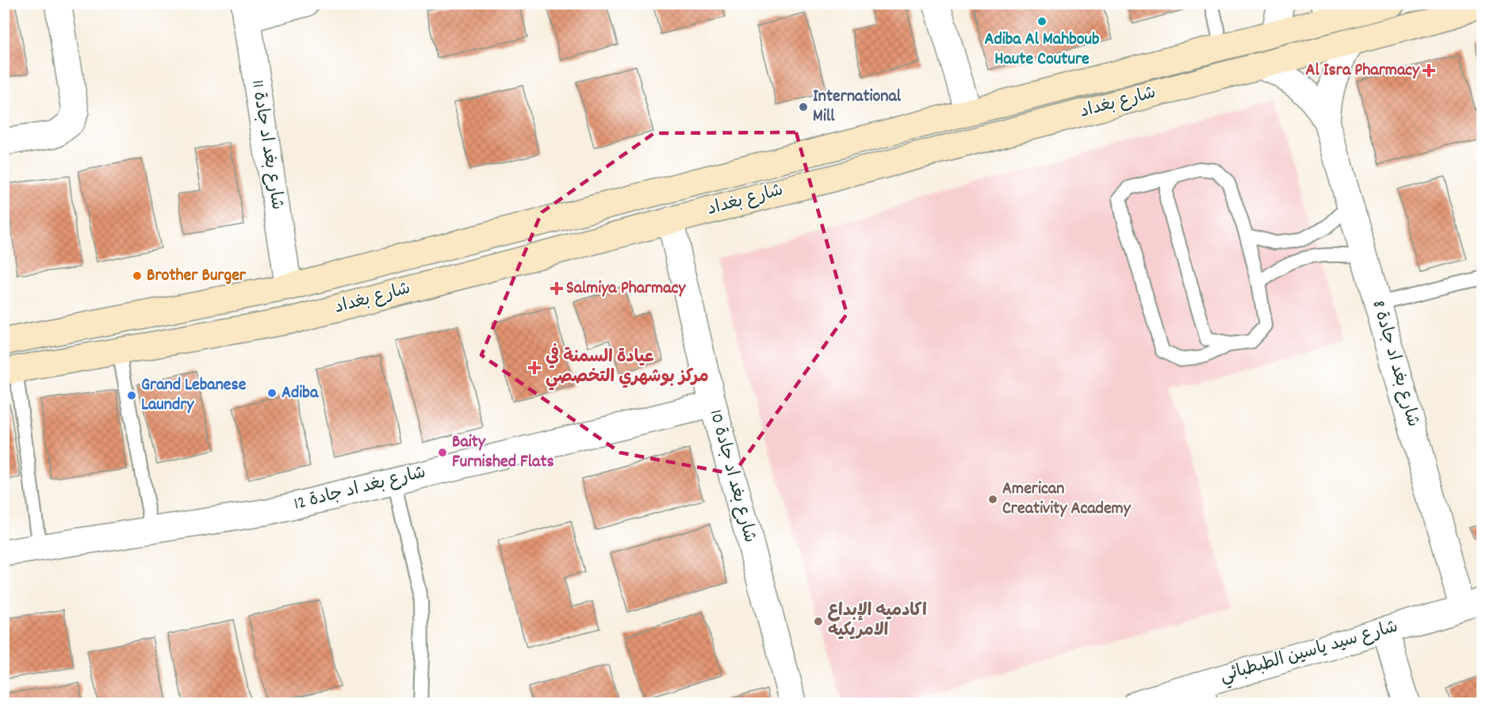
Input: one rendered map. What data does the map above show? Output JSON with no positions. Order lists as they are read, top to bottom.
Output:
{
  "streets": {
    "main road": ["شارع بغداد"],
    "street": [
      "شارع بغد اد جادة 11",
      "شارع بغد اد جادة 8",
      "شارع بغد اد جادة 10",
      "شارع بغد اد جادة 12",
      "شارع سيد ياسين الطبطبائي"
    ]
  },
  "crossings": [
    ["شارع بغداد", "شارع بغد اد جادة 11"],
    ["شارع بغداد", "شارع بغد اد جادة 8"],
    ["شارع بغداد", "شارع بغد اد جادة 10"],
    ["شارع بغد اد جادة 8", "شارع سيد ياسين الطبطبائي"],
    ["شارع بغد اد جادة 10", "شارع بغد اد جادة 12"]
  ],
  "places": {
    "other": [
      "Adiba Al Mahboub Haute Couture",
      "International Mill",
      "Brother Burger",
      "Adiba",
      "Grand Lebanese Laundry",
      "Baity Furnished Flats",
      "American Creativity Academy",
      "اكادميه الإبداع الامريكيه"
    ],
    "health": ["Al Isra Pharmacy", "Salmiya Pharmacy", "عيادة السمنة في مركز بوشهري التخصصي"]
  }
}
